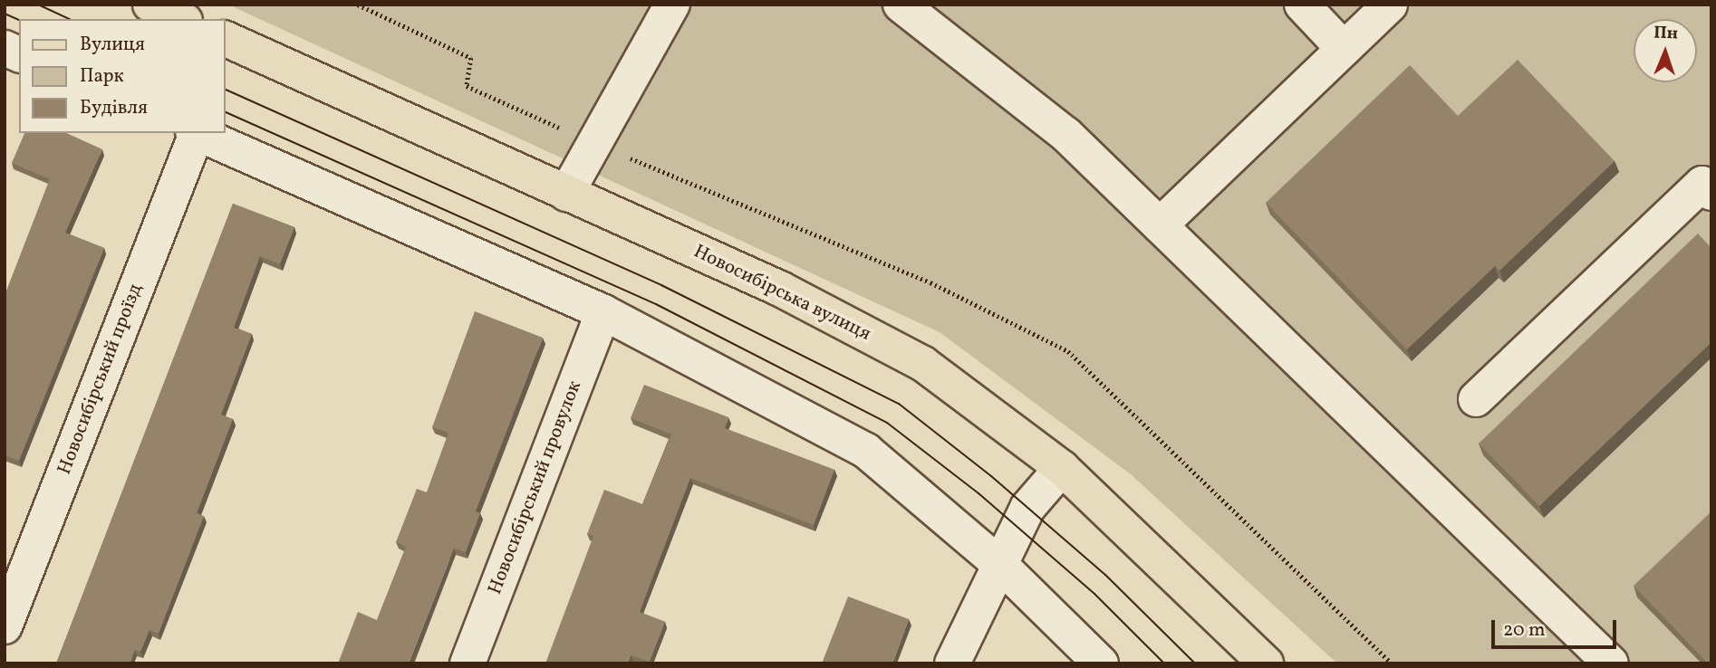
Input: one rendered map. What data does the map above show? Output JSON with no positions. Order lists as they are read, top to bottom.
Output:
{
  "streets": {
    "main road": ["Новосибірська вулиця"],
    "street": ["Новосибірський проїзд", "Новосибірський провулок"]
  },
  "legend": ["Вулиця", "Парк", "Будівля"],
  "scale_bar": "20 m",
  "north": "top"
}
